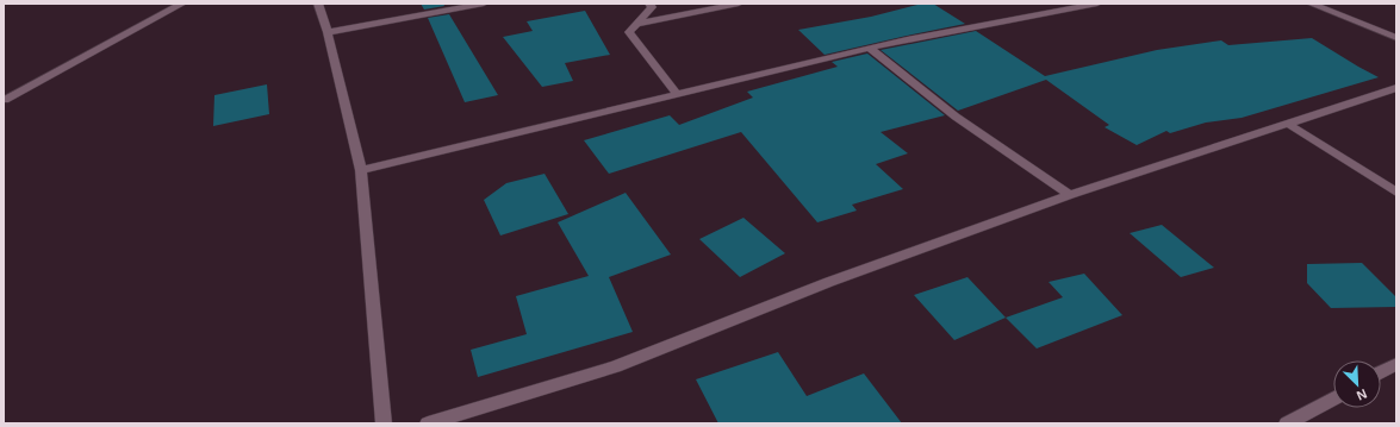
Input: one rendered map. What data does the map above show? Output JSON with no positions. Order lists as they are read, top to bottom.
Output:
{
  "north": "bottom right"
}
